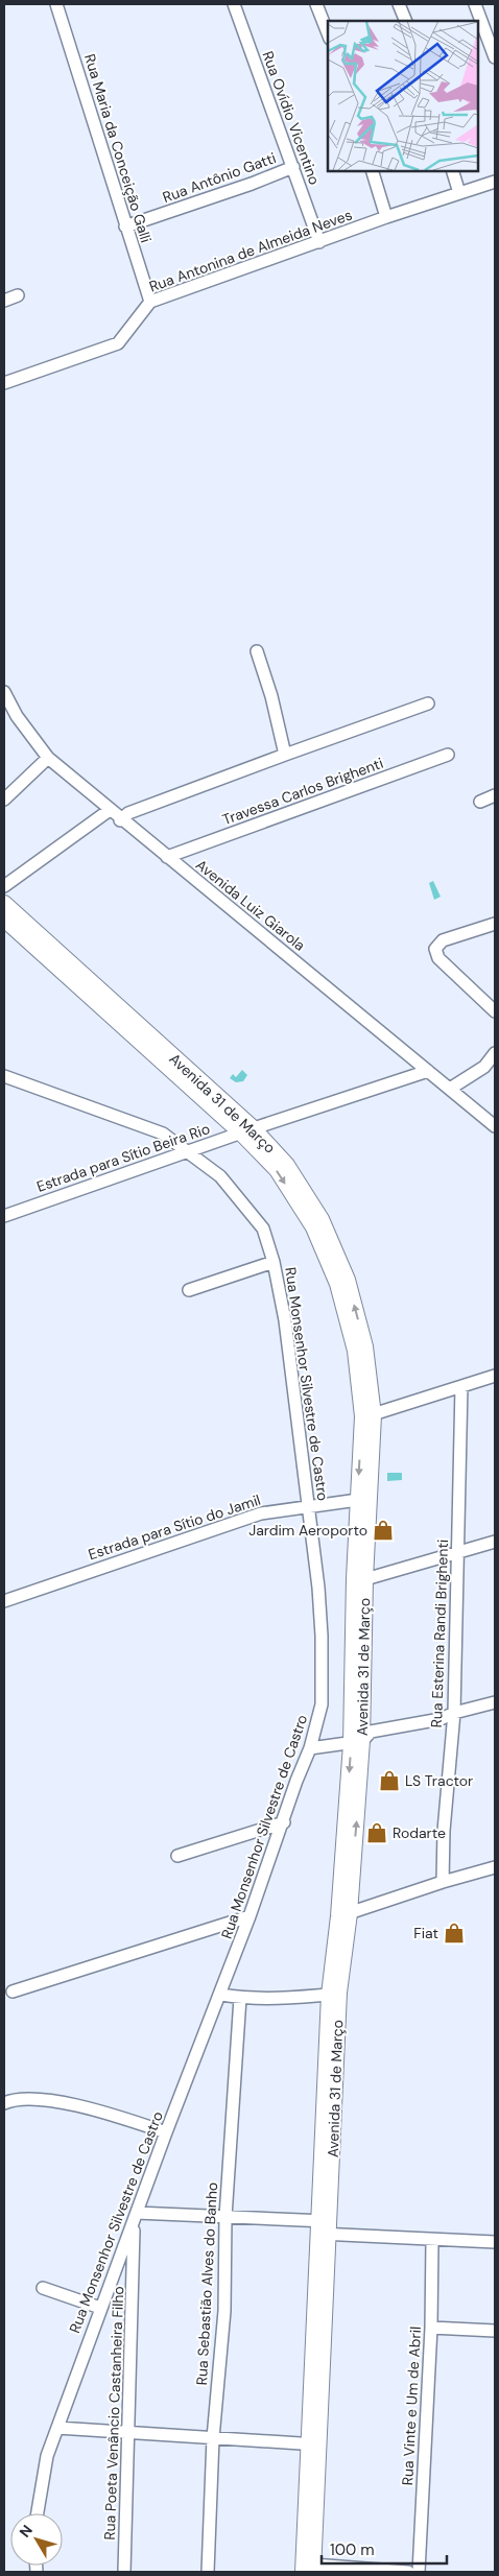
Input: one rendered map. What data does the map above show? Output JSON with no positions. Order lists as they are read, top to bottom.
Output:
{
  "streets": {
    "main road": ["Avenida 31 de Março"],
    "street": [
      "Rua Ovídio Vicentino",
      "Rua Maria da Conceição Galli",
      "Rua Antônio Gatti",
      "Rua Antonina de Almeida Neves",
      "Travessa Carlos Brighenti",
      "Avenida Luiz Giarola",
      "Estrada para Sítio Beira Rio",
      "Rua Monsenhor Silvestre de Castro",
      "Estrada para Sítio do Jamil",
      "Rua Esterina Randi Brighenti",
      "Rua Sebastião Alves do Banho",
      "Rua Vinte e Um de Abril",
      "Rua Poeta Venâncio Castanheira Filho"
    ]
  },
  "crossings": [
    ["Rua Ovídio Vicentino", "Rua Antônio Gatti"],
    ["Rua Ovídio Vicentino", "Rua Antonina de Almeida Neves"],
    ["Rua Maria da Conceição Galli", "Rua Antônio Gatti"],
    ["Rua Maria da Conceição Galli", "Rua Antonina de Almeida Neves"],
    ["Travessa Carlos Brighenti", "Avenida Luiz Giarola"],
    ["Avenida Luiz Giarola", "Estrada para Sítio Beira Rio"],
    ["Avenida 31 de Março", "Estrada para Sítio Beira Rio"],
    ["Avenida 31 de Março", "Estrada para Sítio do Jamil"],
    ["Estrada para Sítio Beira Rio", "Rua Monsenhor Silvestre de Castro"],
    ["Rua Monsenhor Silvestre de Castro", "Estrada para Sítio do Jamil"],
    ["Rua Monsenhor Silvestre de Castro", "Rua Poeta Venâncio Castanheira Filho"]
  ],
  "places": {
    "shop": [
      "Jardim Aeroporto",
      "LS Tractor",
      "Rodarte",
      "Fiat"
    ]
  },
  "scale_bar": "100 m",
  "north": "top left"
}
